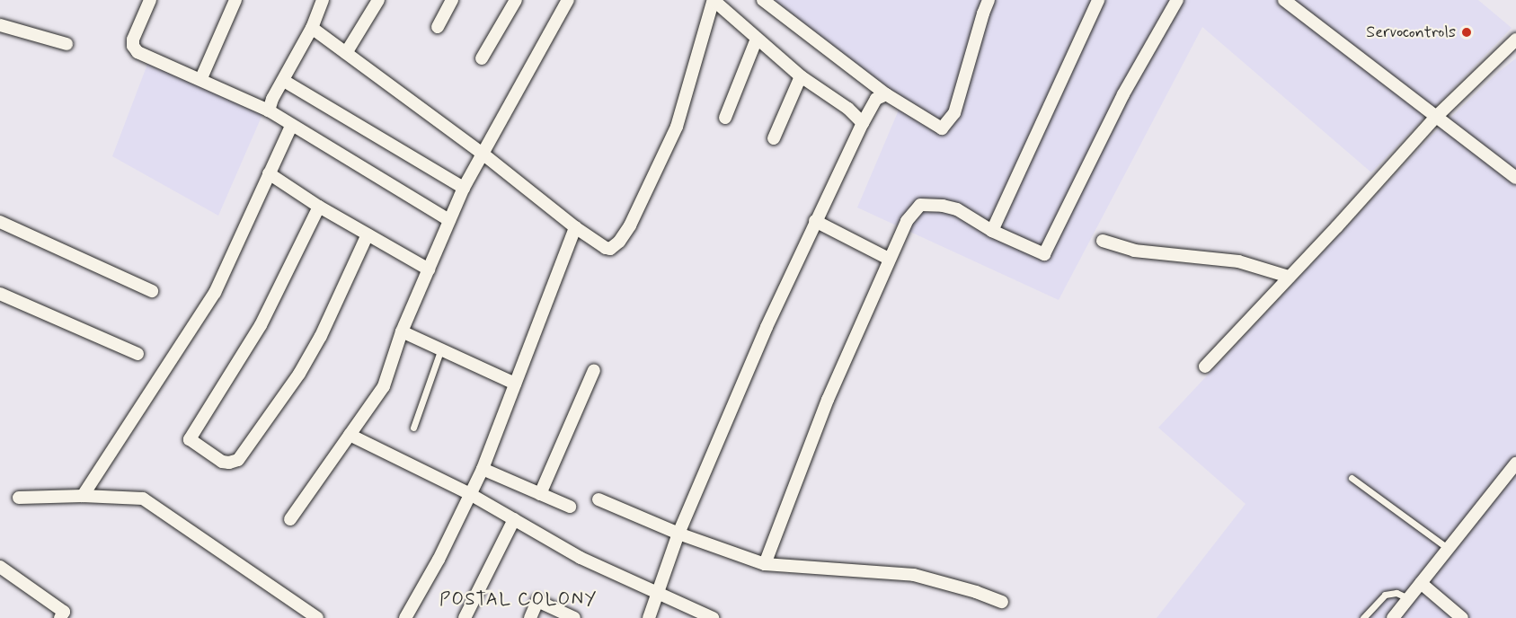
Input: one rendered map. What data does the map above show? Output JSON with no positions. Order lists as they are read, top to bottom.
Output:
{
  "districts": ["POSTAL COLONY"],
  "places": ["Servocontrols"]
}
